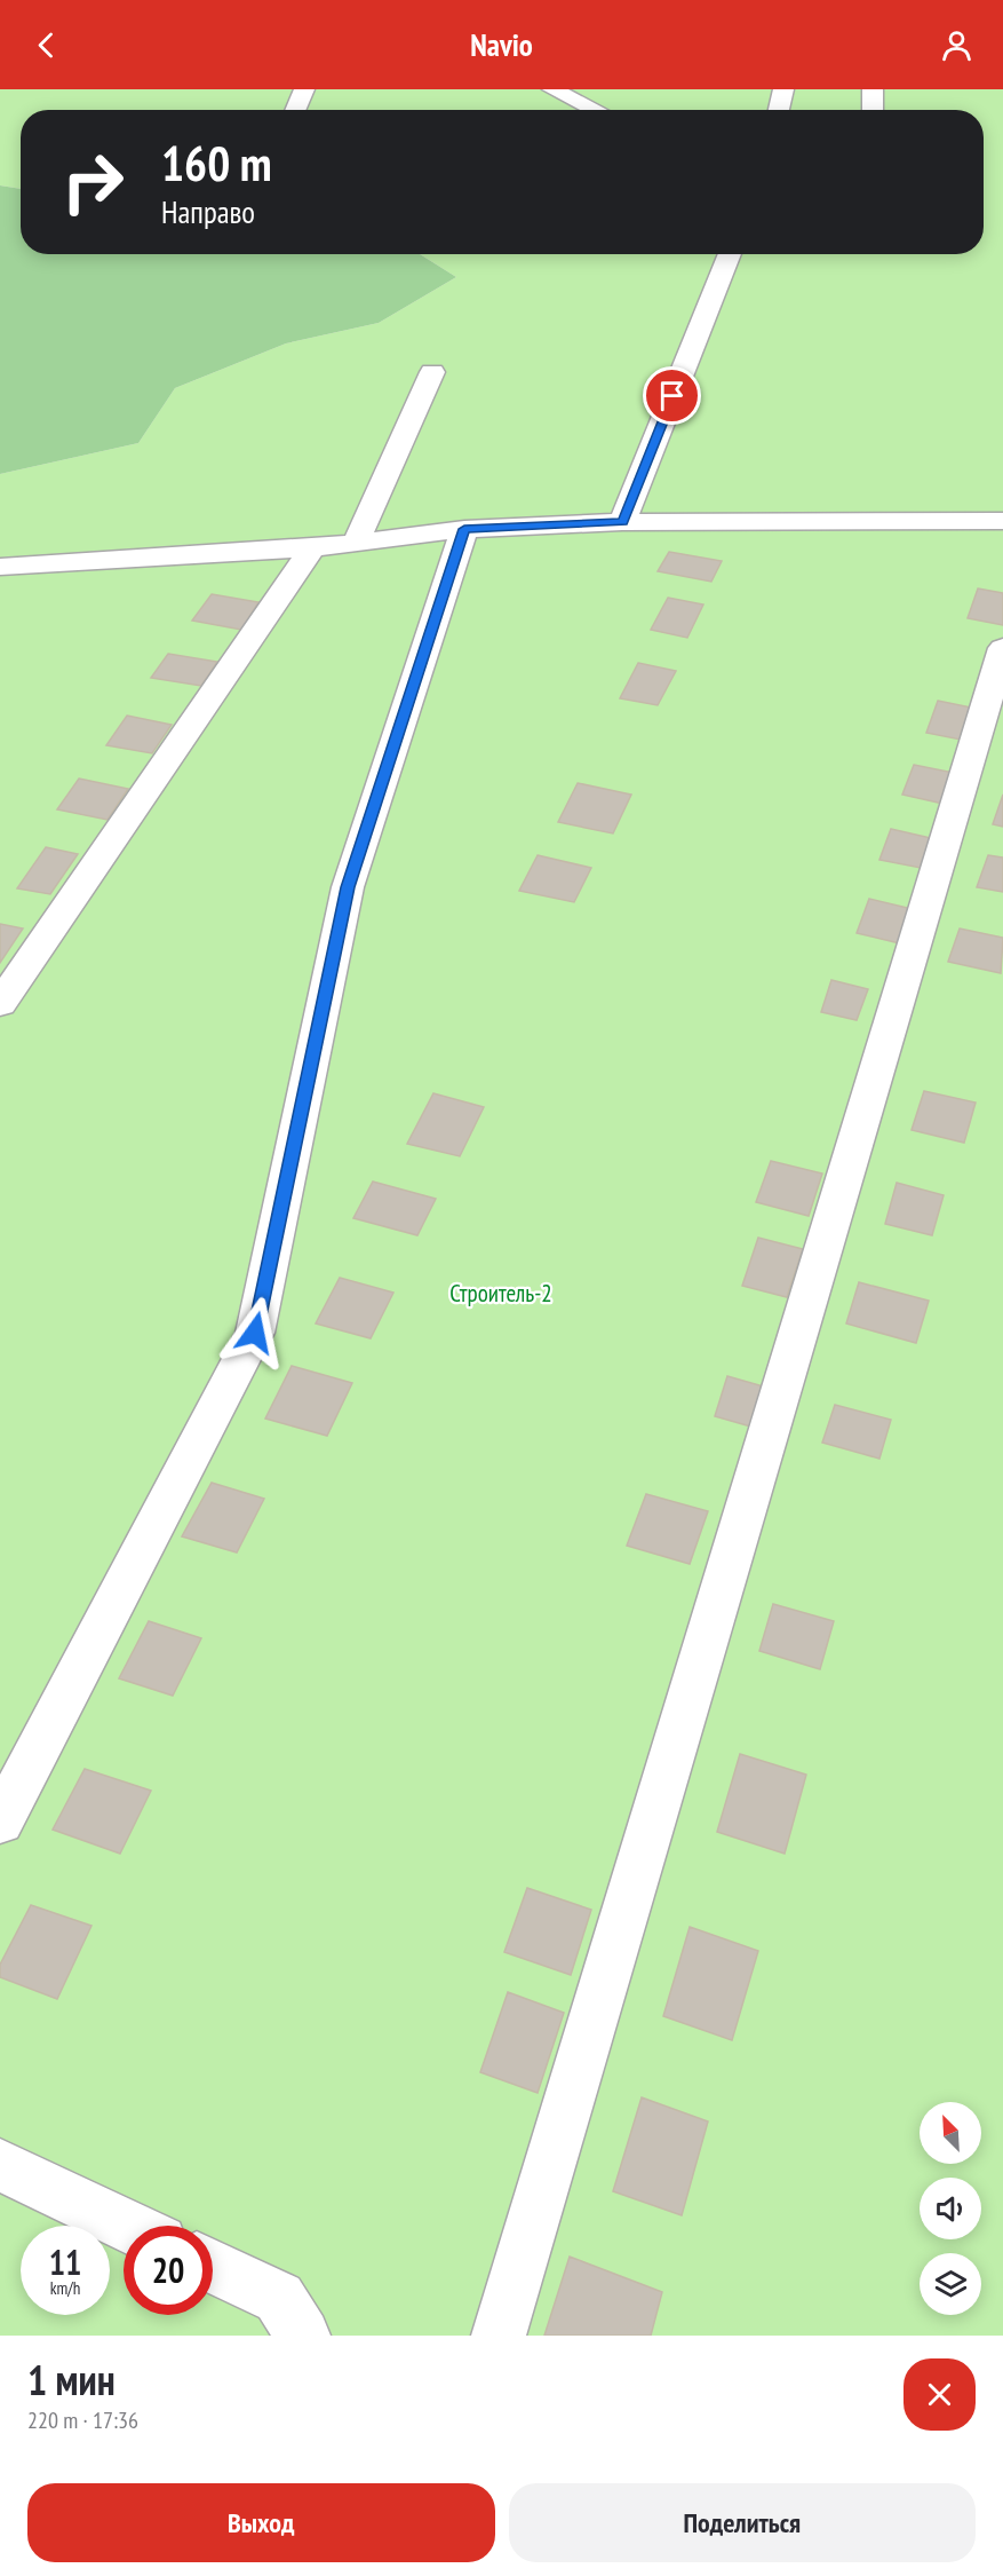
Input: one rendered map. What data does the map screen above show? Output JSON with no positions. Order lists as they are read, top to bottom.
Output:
{
  "parks": ["Строитель-2"],
  "north": "top left",
  "page": {
    "header": "Navio",
    "turn": ["160 m", "Направо"],
    "speed": "11 km/h",
    "limit": "20",
    "heading": ["1 мин", "220 m · 17:36"],
    "buttons": ["Выход", "Поделиться"]
  }
}
